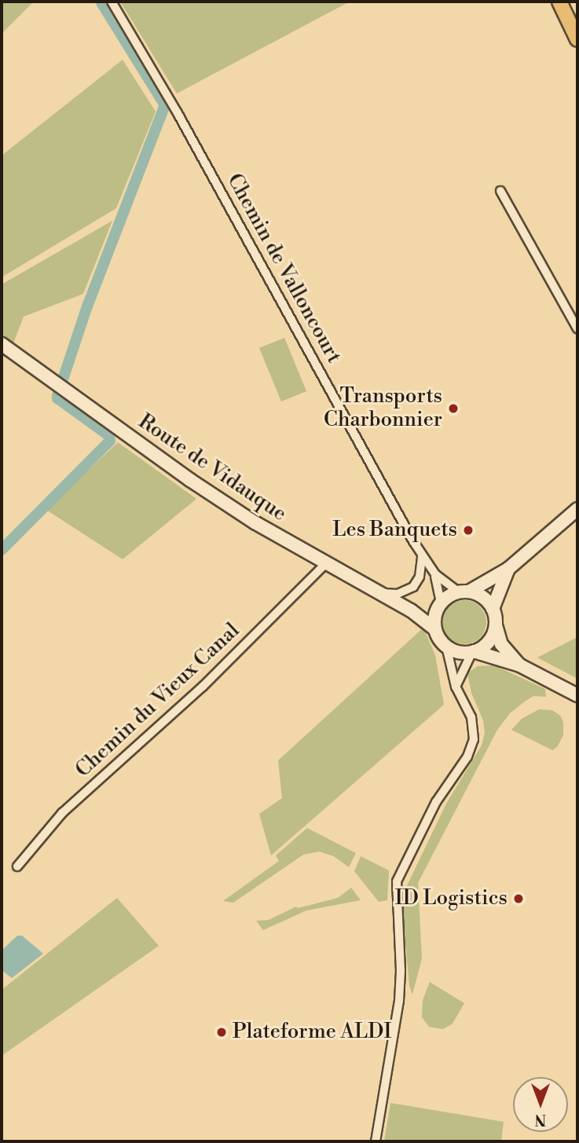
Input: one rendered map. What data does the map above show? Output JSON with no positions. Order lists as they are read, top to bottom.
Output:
{
  "streets": {
    "street": ["Chemin de Valloncourt", "Route de Vidauque", "Chemin du Vieux Canal"]
  },
  "crossings": [
    ["Chemin de Valloncourt", "Route de Vidauque"],
    ["Route de Vidauque", "Chemin du Vieux Canal"]
  ],
  "places": [
    "Transports Charbonnier",
    "Les Banquets",
    "ID Logistics",
    "Plateforme ALDI"
  ],
  "north": "bottom"
}
